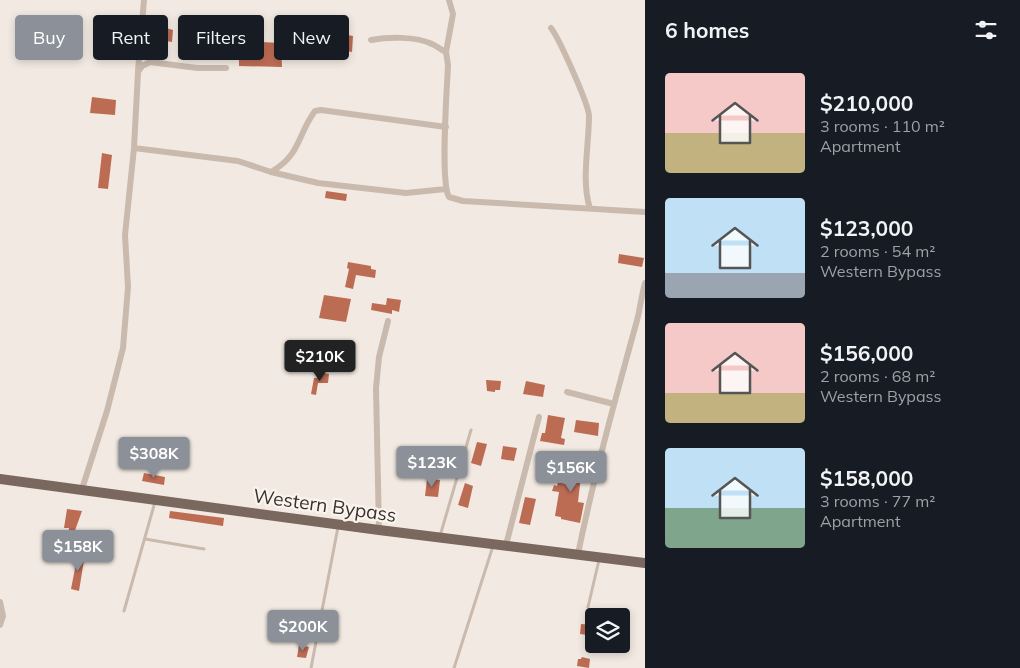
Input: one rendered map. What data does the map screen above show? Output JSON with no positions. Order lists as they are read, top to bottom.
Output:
{
  "streets": {
    "main road": ["Western Bypass"]
  },
  "page": {
    "heading": "6 homes",
    "chip": [
      "Buy",
      "Rent",
      "Filters",
      "New"
    ],
    "list": [
      {
        "name": "$210,000",
        "note": "3 rooms · 110 m² · Apartment"
      },
      {
        "name": "$123,000",
        "note": "2 rooms · 54 m² · Western Bypass"
      },
      {
        "name": "$156,000",
        "note": "2 rooms · 68 m² · Western Bypass"
      },
      {
        "name": "$158,000",
        "note": "3 rooms · 77 m² · Apartment"
      }
    ],
    "price": [
      "$210K",
      "$308K",
      "$123K",
      "$156K",
      "$158K",
      "$200K"
    ]
  }
}
